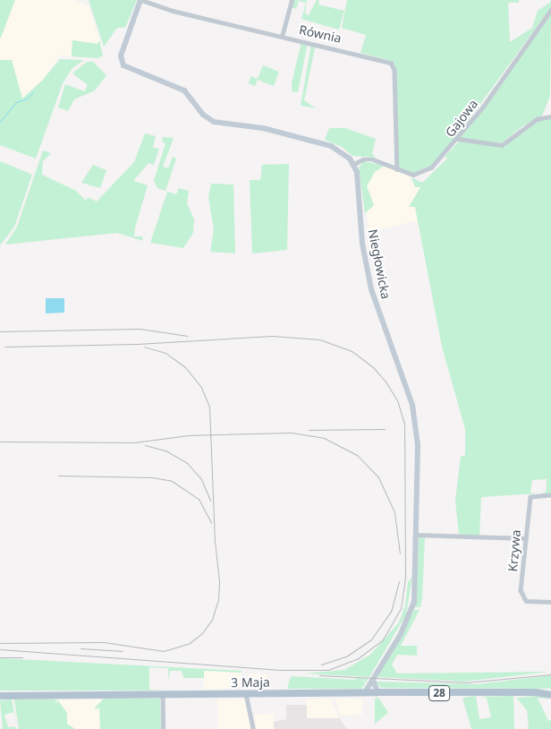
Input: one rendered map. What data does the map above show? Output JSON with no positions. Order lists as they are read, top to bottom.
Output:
{
  "streets": {
    "main road": ["3 Maja", "28"],
    "street": [
      "Równia",
      "Gajowa",
      "Niegłowicka",
      "Krzywa"
    ]
  },
  "crossings": [
    ["Równia", "Gajowa"],
    ["Gajowa", "Niegłowicka"],
    ["Niegłowicka", "3 Maja"]
  ]
}
